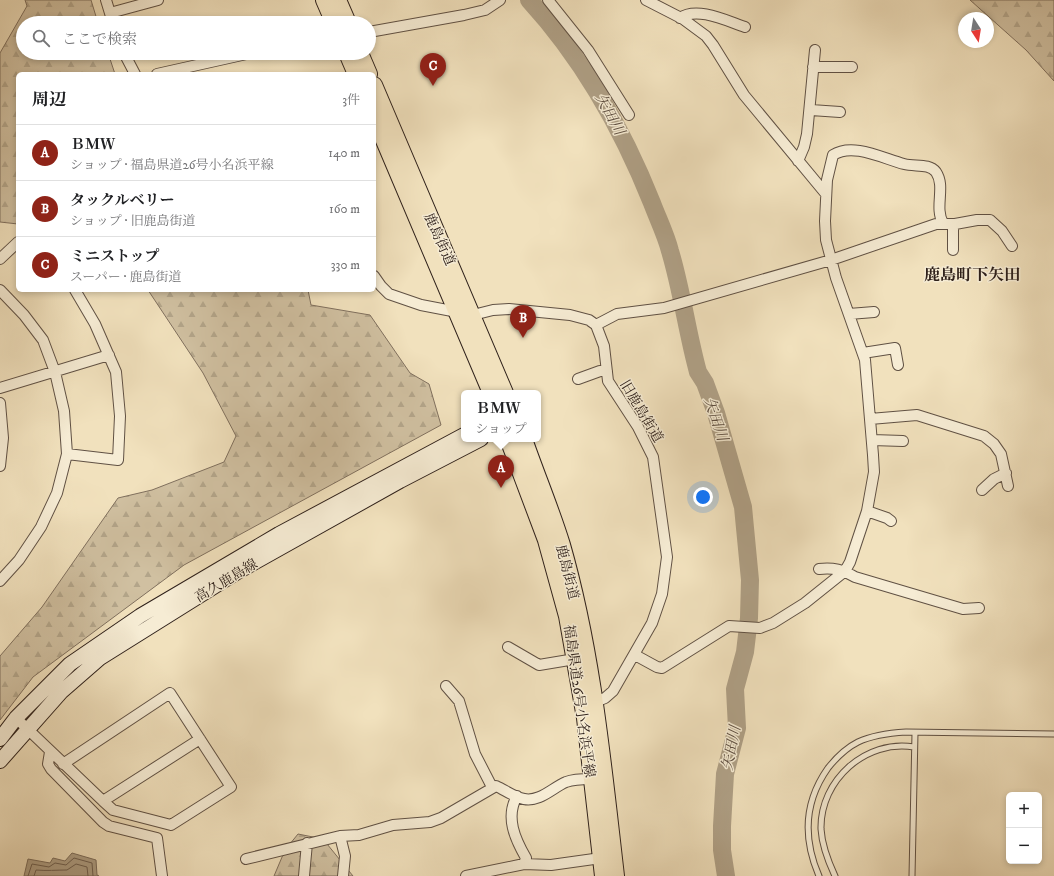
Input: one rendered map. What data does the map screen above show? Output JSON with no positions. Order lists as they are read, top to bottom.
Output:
{
  "streets": {
    "main road": ["鹿島街道", "高久鹿島線", "福島県道26号小名浜平線"],
    "street": ["旧鹿島街道"]
  },
  "crossings": [
    ["鹿島街道", "旧鹿島街道"]
  ],
  "districts": ["鹿島町下矢田"],
  "water": ["矢田川"],
  "north": "bottom",
  "page": {
    "search": "ここで検索",
    "pins": ["C", "B", "A"],
    "heading": ["周辺", "3件"],
    "list": [
      {
        "mark": "A",
        "name": "ＢＭＷ",
        "note": "ショップ · 福島県道26号小名浜平線",
        "value": "140 m"
      },
      {
        "mark": "B",
        "name": "タックルベリー",
        "note": "ショップ · 旧鹿島街道",
        "value": "160 m"
      },
      {
        "mark": "C",
        "name": "ミニストップ",
        "note": "スーパー · 鹿島街道",
        "value": "330 m"
      }
    ],
    "popup": ["ＢＭＷ", "ショップ"],
    "map_buttons": ["+", "−"]
  }
}
